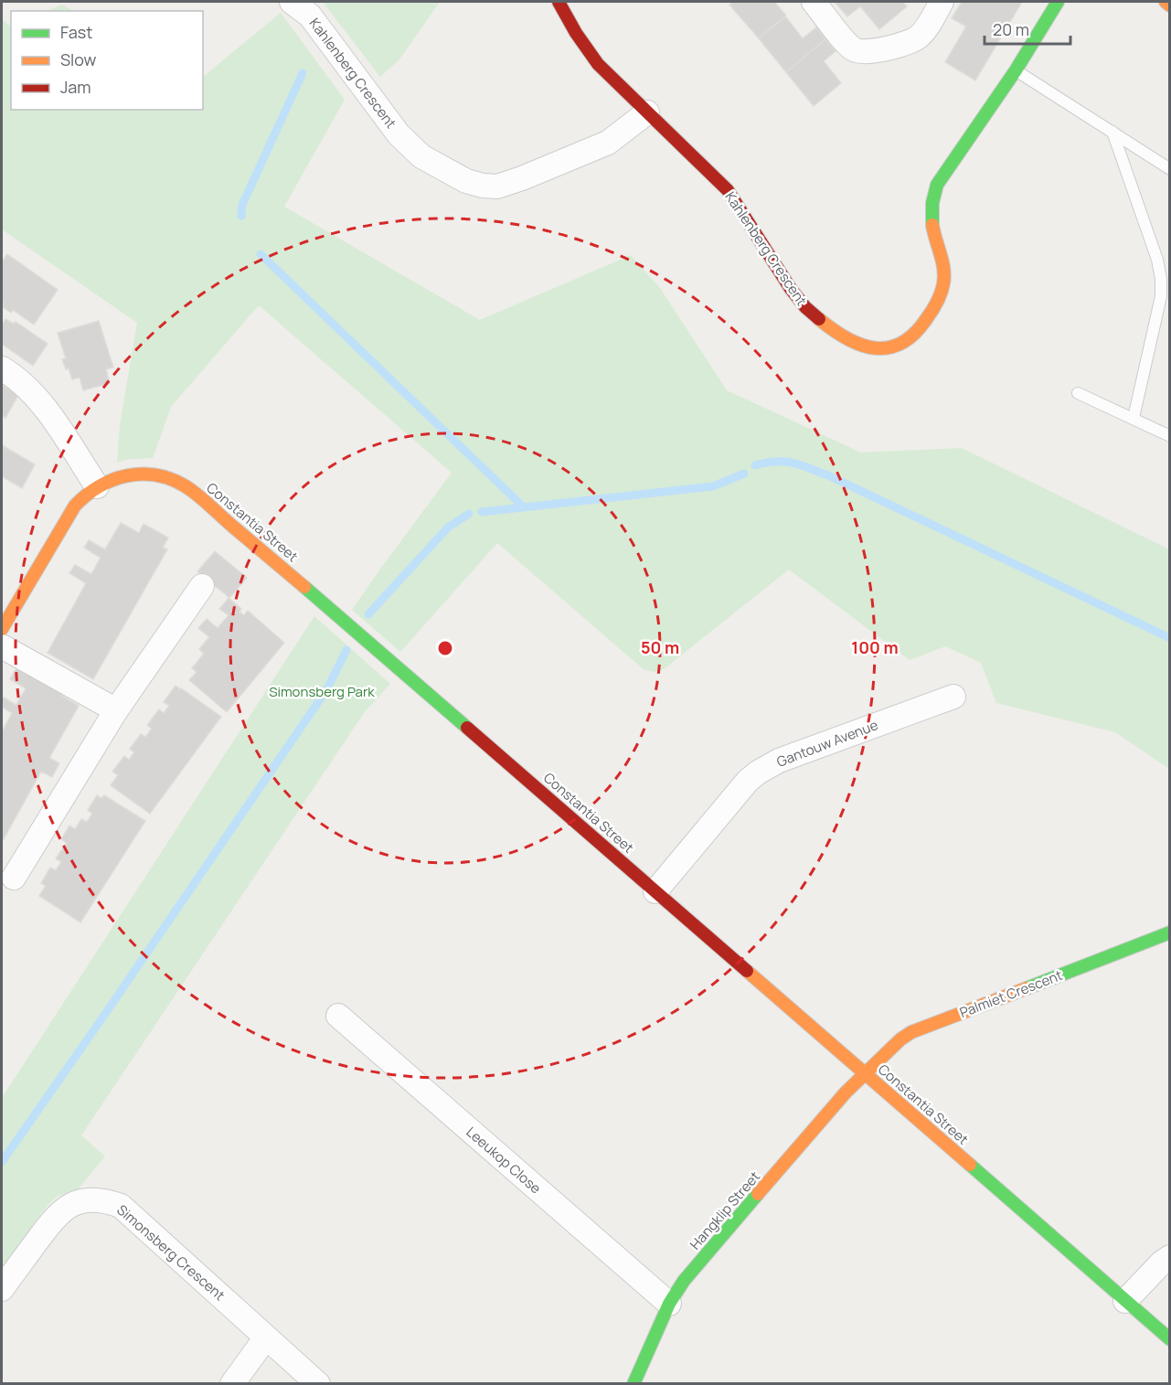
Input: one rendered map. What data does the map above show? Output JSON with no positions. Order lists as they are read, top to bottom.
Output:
{
  "streets": {
    "street": [
      "Kahlenberg Crescent",
      "Constantia Street",
      "Gantouw Avenue",
      "Palmiet Crescent",
      "Leeukop Close",
      "Hangklip Street",
      "Simonsberg Crescent"
    ]
  },
  "crossings": [
    ["Constantia Street", "Gantouw Avenue"],
    ["Constantia Street", "Palmiet Crescent"],
    ["Constantia Street", "Hangklip Street"],
    ["Palmiet Crescent", "Hangklip Street"],
    ["Leeukop Close", "Hangklip Street"]
  ],
  "parks": ["Simonsberg Park"],
  "legend": ["Fast", "Slow", "Jam"],
  "scale_bar": "20 m",
  "rings": ["50 m", "100 m"]
}
